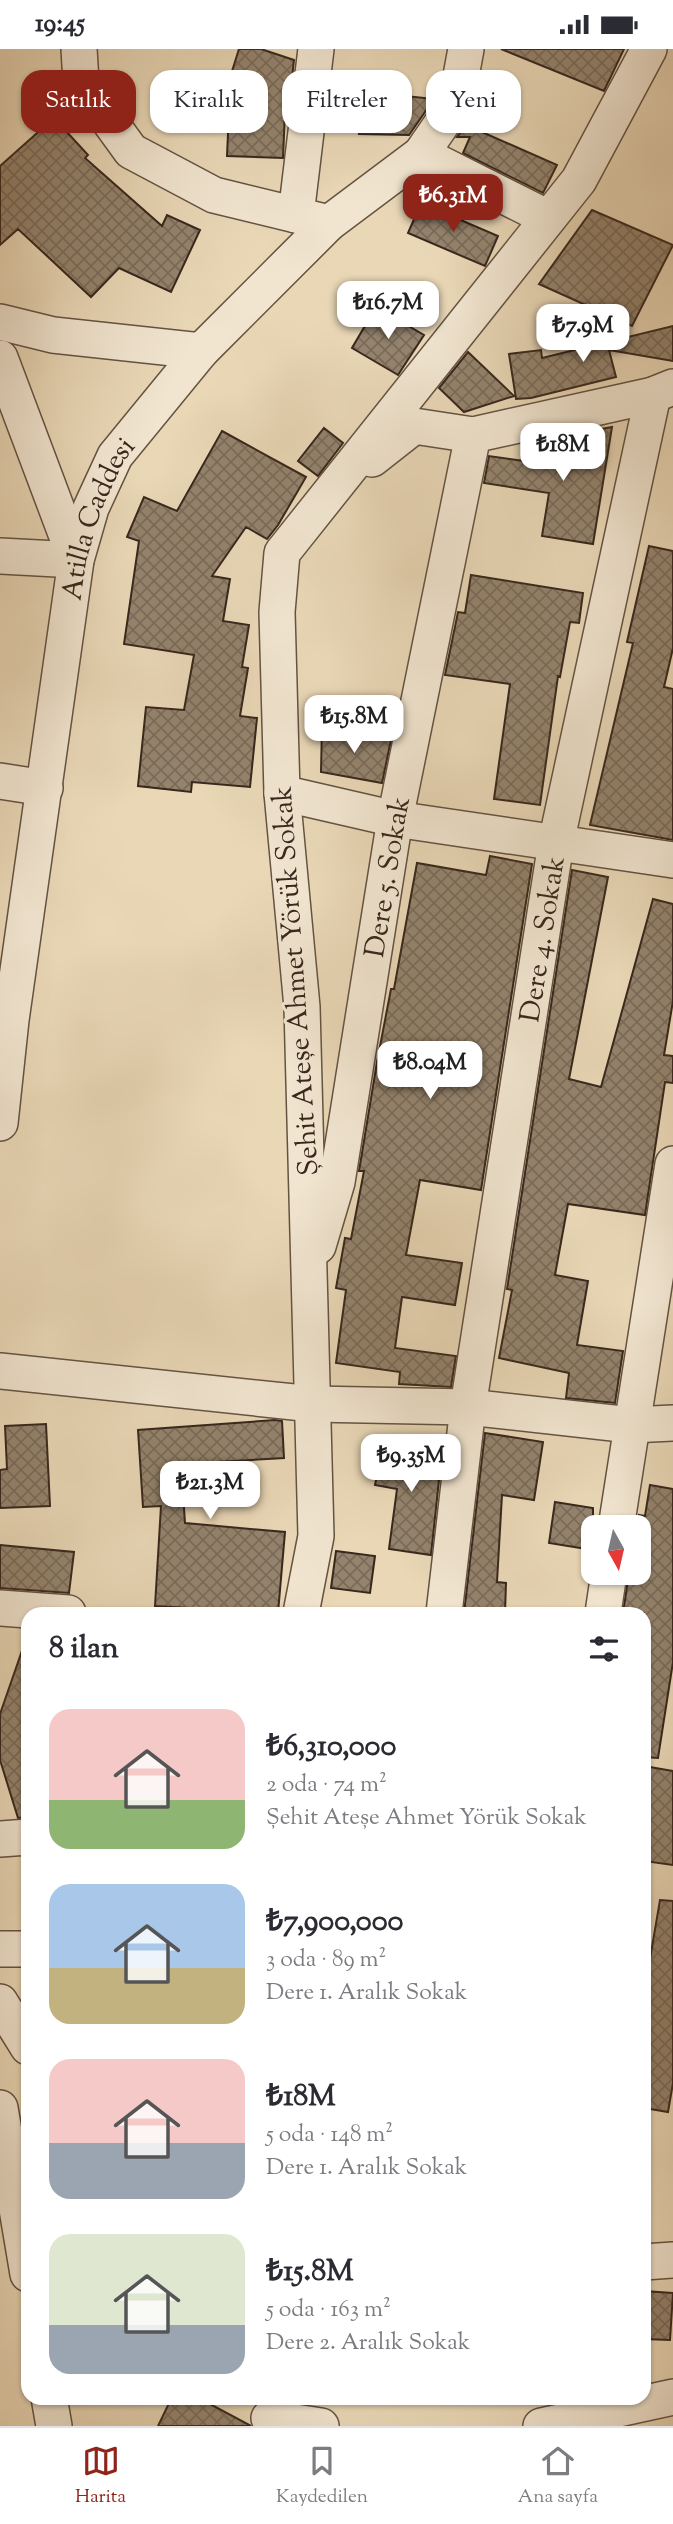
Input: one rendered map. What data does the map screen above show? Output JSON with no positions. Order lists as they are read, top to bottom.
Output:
{
  "streets": {
    "street": [
      "Atilla Caddesi",
      "Dere 5. Sokak",
      "Dere 4. Sokak",
      "Şehit Ateşe Ahmet Yörük Sokak"
    ]
  },
  "crossings": [
    ["Dere 5. Sokak", "Şehit Ateşe Ahmet Yörük Sokak"]
  ],
  "north": "bottom",
  "page": {
    "status": "19:45",
    "chip": [
      "Satılık",
      "Kiralık",
      "Filtreler",
      "Yeni"
    ],
    "price": [
      "₺6.31M",
      "₺16.7M",
      "₺7.9M",
      "₺18M",
      "₺15.8M",
      "₺8.04M",
      "₺9.35M",
      "₺21.3M"
    ],
    "heading": "8 ilan",
    "list": [
      {
        "name": "₺6,310,000",
        "note": "2 oda · 74 m² · Şehit Ateşe Ahmet Yörük Sokak"
      },
      {
        "name": "₺7,900,000",
        "note": "3 oda · 89 m² · Dere 1. Aralık Sokak"
      },
      {
        "name": "₺18M",
        "note": "5 oda · 148 m² · Dere 1. Aralık Sokak"
      },
      {
        "name": "₺15.8M",
        "note": "5 oda · 163 m² · Dere 2. Aralık Sokak"
      }
    ],
    "tabs": ["Harita", "Kaydedilen", "Ana sayfa"]
  }
}
